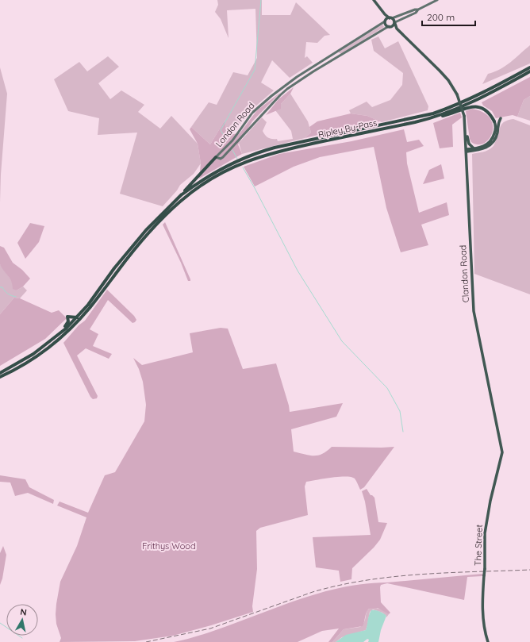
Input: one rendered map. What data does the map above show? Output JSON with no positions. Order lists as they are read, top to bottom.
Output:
{
  "streets": {
    "highway": ["Ripley By-Pass"],
    "main road": ["London Road", "Clandon Road", "The Street"]
  },
  "crossings": [
    ["London Road", "Clandon Road"],
    ["Clandon Road", "The Street"]
  ],
  "parks": ["Frithys Wood"],
  "scale_bar": "200 m",
  "north": "top"
}
